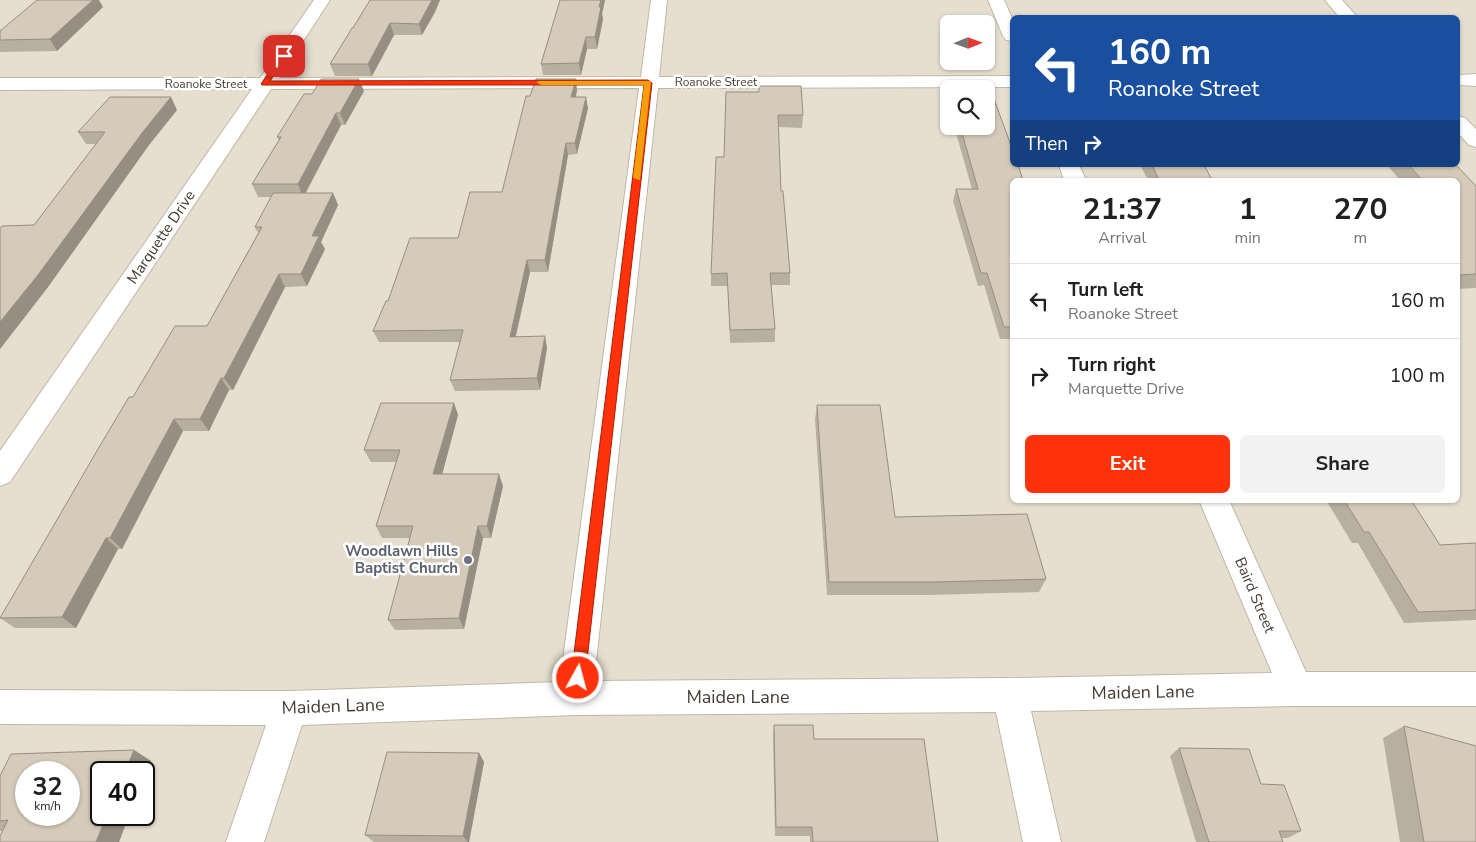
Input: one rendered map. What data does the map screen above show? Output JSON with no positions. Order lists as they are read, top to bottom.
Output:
{
  "streets": {
    "street": [
      "Roanoke Street",
      "Marquette Drive",
      "Baird Street",
      "Maiden Lane"
    ]
  },
  "crossings": [
    ["Roanoke Street", "Marquette Drive"],
    ["Baird Street", "Maiden Lane"]
  ],
  "places": ["Woodlawn Hills Baptist Church"],
  "north": "right",
  "page": {
    "turn": ["160 m", "Roanoke Street"],
    "then": "Then",
    "eta": [
      "21:37",
      "Arrival",
      "1",
      "min",
      "270",
      "m"
    ],
    "list": [
      {
        "name": "Turn left",
        "note": "Roanoke Street",
        "value": "160 m"
      },
      {
        "name": "Turn right",
        "note": "Marquette Drive",
        "value": "100 m"
      }
    ],
    "buttons": ["Exit", "Share"],
    "speed": "32 km/h",
    "limit": "40"
  }
}
